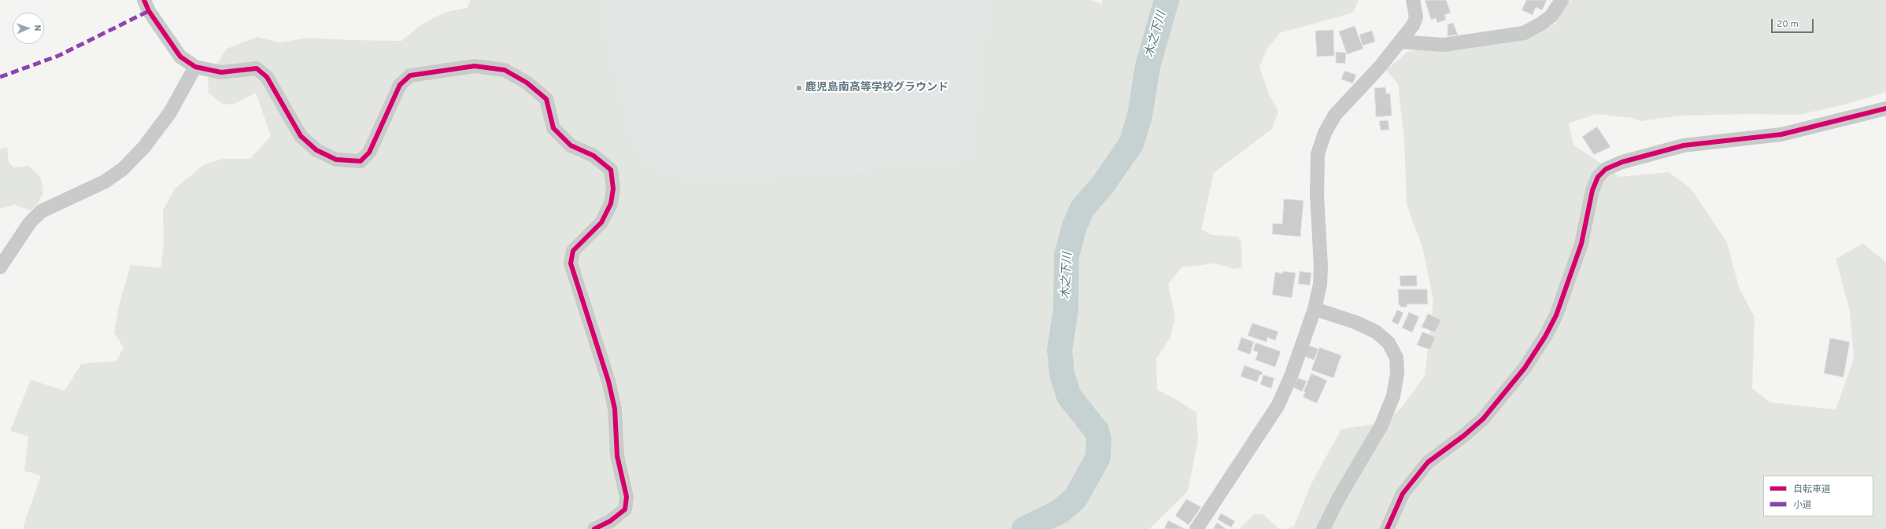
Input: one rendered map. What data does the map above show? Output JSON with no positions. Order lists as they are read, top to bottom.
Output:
{
  "water": ["木之下川"],
  "places": ["鹿児島南高等学校グラウンド"],
  "legend": ["自転車道", "小道"],
  "scale_bar": "20 m",
  "north": "right"
}
